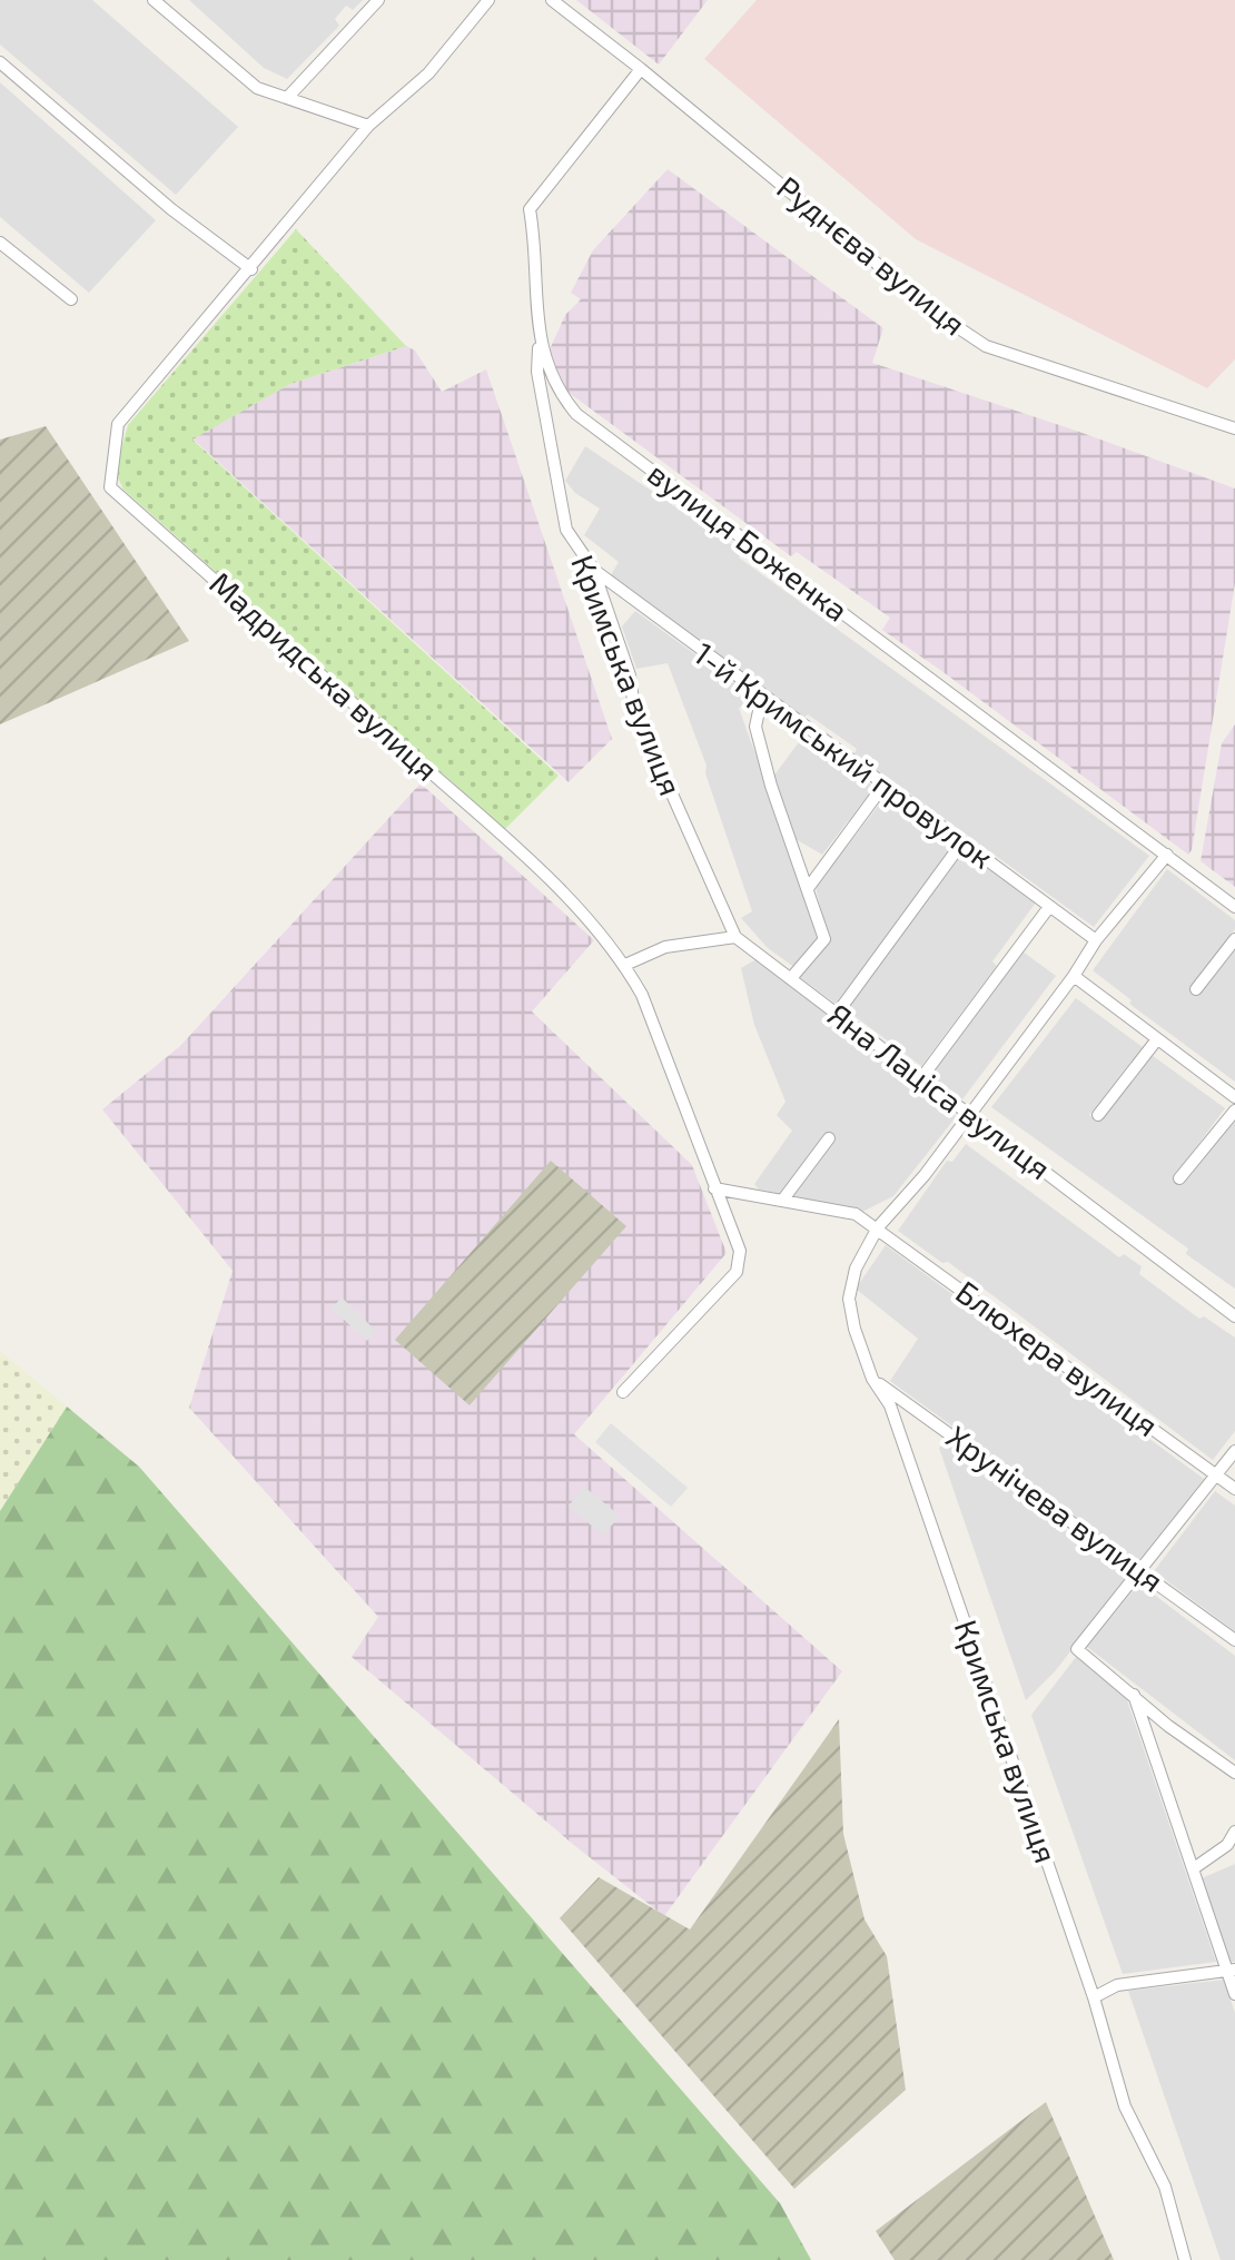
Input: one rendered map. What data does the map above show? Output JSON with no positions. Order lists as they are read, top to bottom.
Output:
{
  "streets": {
    "street": [
      "Руднєва вулиця",
      "вулиця Боженка",
      "Кримська вулиця",
      "Мадридська вулиця",
      "1-й Кримський провулок",
      "Яна Лаціса вулиця",
      "Блюхера вулиця",
      "Хрунічева вулиця"
    ]
  },
  "crossings": [
    ["Руднєва вулиця", "вулиця Боженка"],
    ["вулиця Боженка", "Кримська вулиця"],
    ["Кримська вулиця", "1-й Кримський провулок"],
    ["Кримська вулиця", "Яна Лаціса вулиця"],
    ["Кримська вулиця", "Блюхера вулиця"],
    ["Кримська вулиця", "Хрунічева вулиця"],
    ["Мадридська вулиця", "Блюхера вулиця"]
  ]
}
